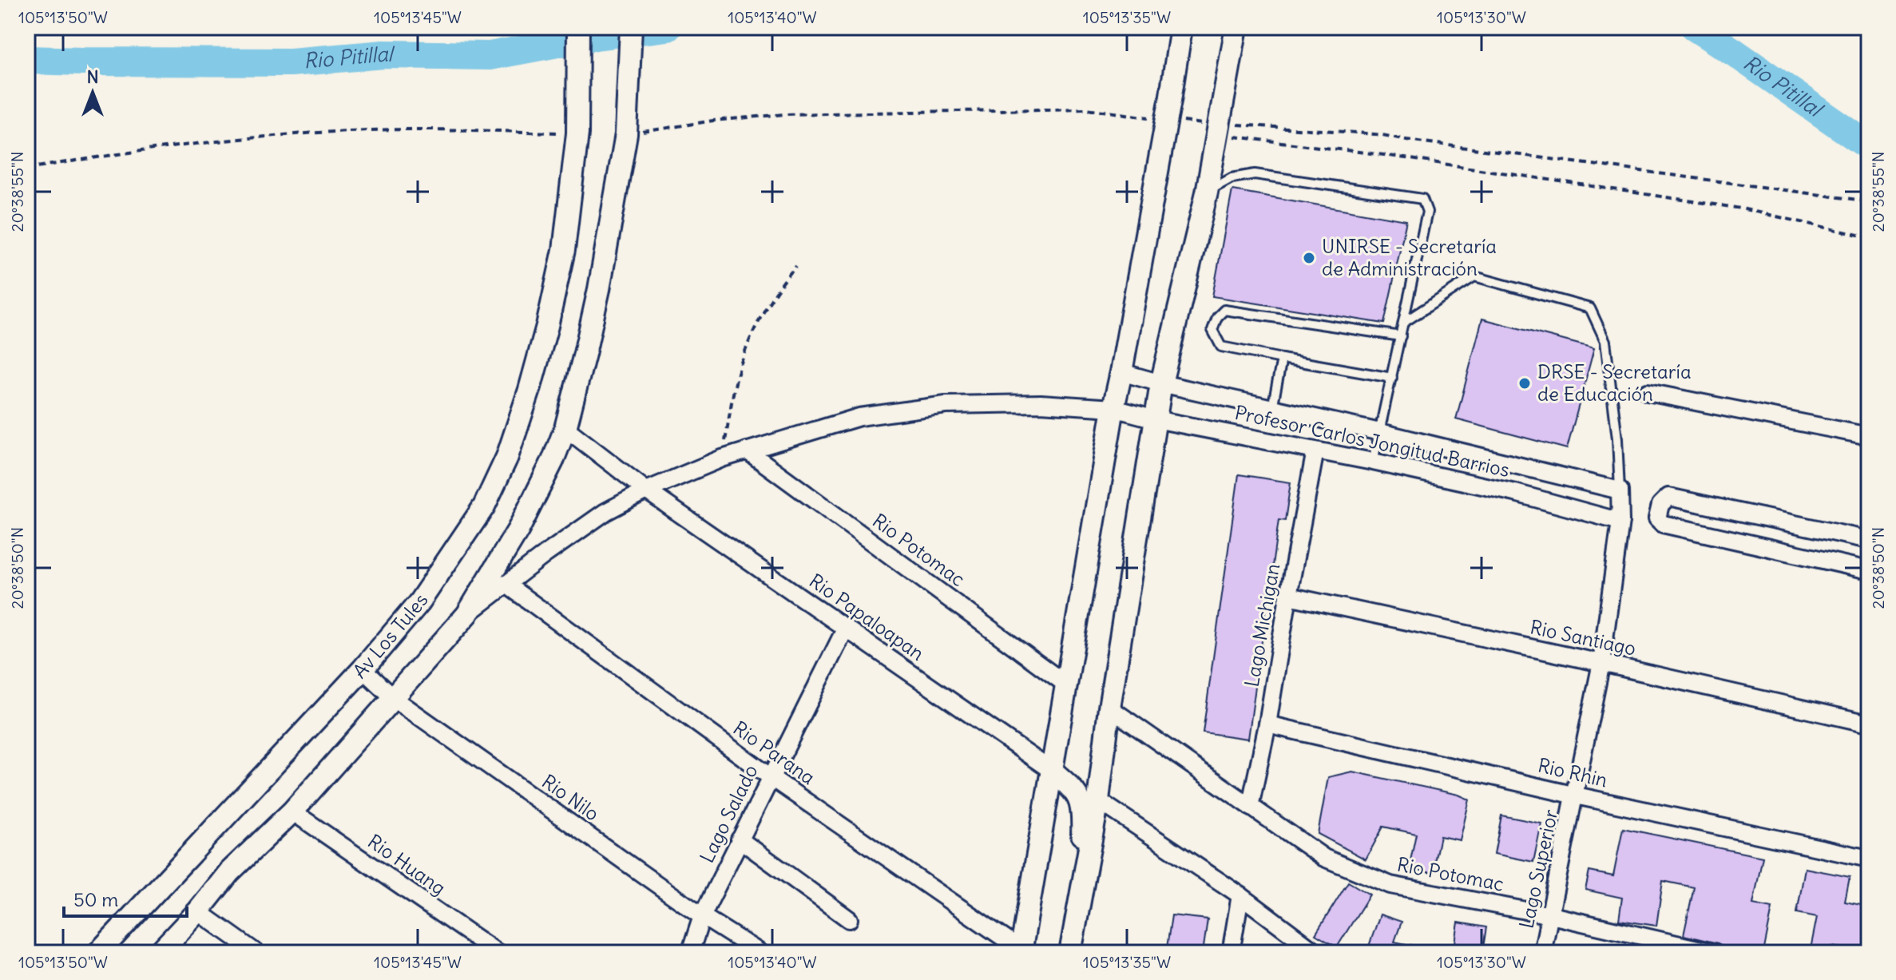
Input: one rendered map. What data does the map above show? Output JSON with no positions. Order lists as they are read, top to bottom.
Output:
{
  "streets": {
    "main road": ["Av Los Tules"],
    "street": [
      "Profesor Carlos Jongitud Barrios",
      "Rio Potomac",
      "Rio Papaloapan",
      "Lago Michigan",
      "Rio Santiago",
      "Rio Parana",
      "Rio Rhin",
      "Rio Nilo",
      "Lago Salado",
      "Rio Huang",
      "Lago Superior"
    ]
  },
  "crossings": [
    ["Profesor Carlos Jongitud Barrios", "Rio Potomac"],
    ["Profesor Carlos Jongitud Barrios", "Rio Papaloapan"],
    ["Profesor Carlos Jongitud Barrios", "Lago Michigan"],
    ["Profesor Carlos Jongitud Barrios", "Rio Parana"],
    ["Profesor Carlos Jongitud Barrios", "Lago Superior"],
    ["Rio Potomac", "Lago Michigan"],
    ["Rio Potomac", "Lago Superior"],
    ["Rio Papaloapan", "Lago Salado"],
    ["Lago Michigan", "Rio Santiago"],
    ["Lago Michigan", "Rio Rhin"],
    ["Av Los Tules", "Rio Nilo"],
    ["Rio Santiago", "Lago Superior"],
    ["Rio Parana", "Lago Salado"],
    ["Rio Rhin", "Lago Superior"],
    ["Rio Nilo", "Lago Salado"]
  ],
  "water": ["Rio Pitillal"],
  "places": ["UNIRSE - Secretaría de Administración", "DRSE - Secretaría de Educación"],
  "scale_bar": "50 m",
  "north": "top",
  "coordinates": [
    "105°13'50\"W",
    "105°13'45\"W",
    "105°13'40\"W",
    "105°13'35\"W",
    "105°13'30\"W",
    "20°38'55\"N",
    "20°38'50\"N"
  ]
}
